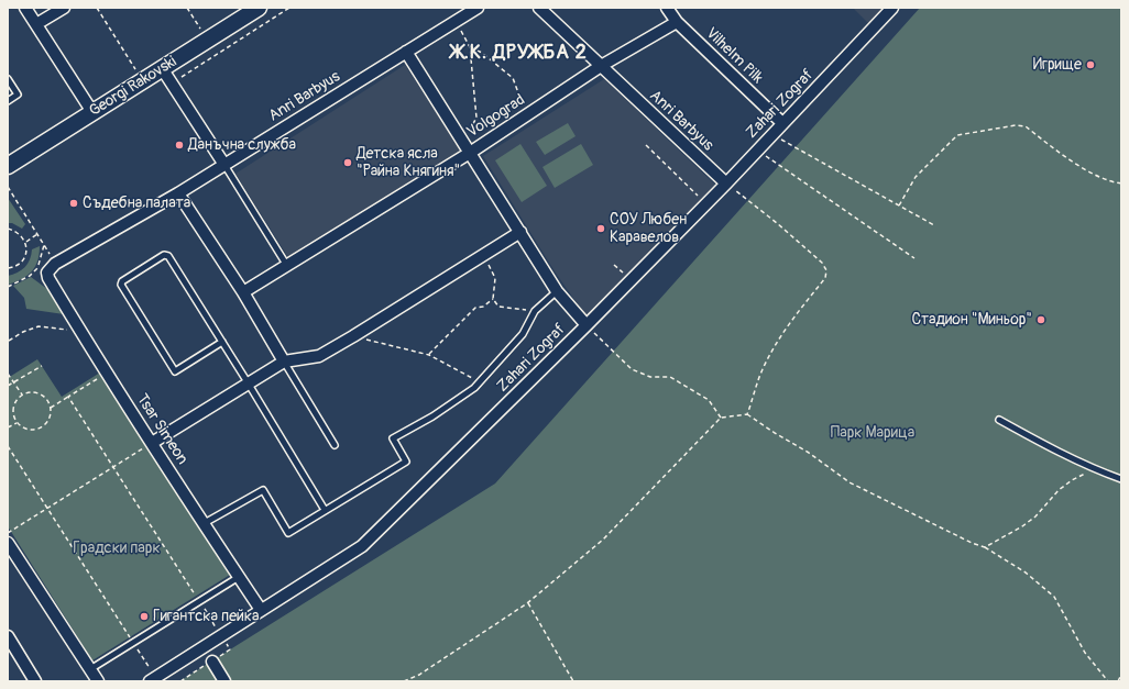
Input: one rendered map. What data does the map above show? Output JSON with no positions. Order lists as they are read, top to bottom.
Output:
{
  "streets": {
    "street": [
      "Vilhelm Pilk",
      "Georgi Rakovski",
      "Anri Barbyus",
      "Zahari Zograf",
      "Volgograd",
      "Tsar Simeon"
    ]
  },
  "crossings": [
    ["Vilhelm Pilk", "Zahari Zograf"],
    ["Vilhelm Pilk", "Volgograd"],
    ["Anri Barbyus", "Zahari Zograf"],
    ["Anri Barbyus", "Volgograd"],
    ["Anri Barbyus", "Tsar Simeon"],
    ["Zahari Zograf", "Tsar Simeon"]
  ],
  "districts": ["Ж.К. ДРУЖБА 2"],
  "parks": ["Парк Марица", "Градски парк"],
  "places": [
    "Игрище",
    "Данъчна служба",
    "Детска ясла \"Райна Княгиня\"",
    "Съдебна палата",
    "СОУ Любен Каравелов",
    "Стадион \"Миньор\"",
    "Гигантска пейка"
  ]
}
